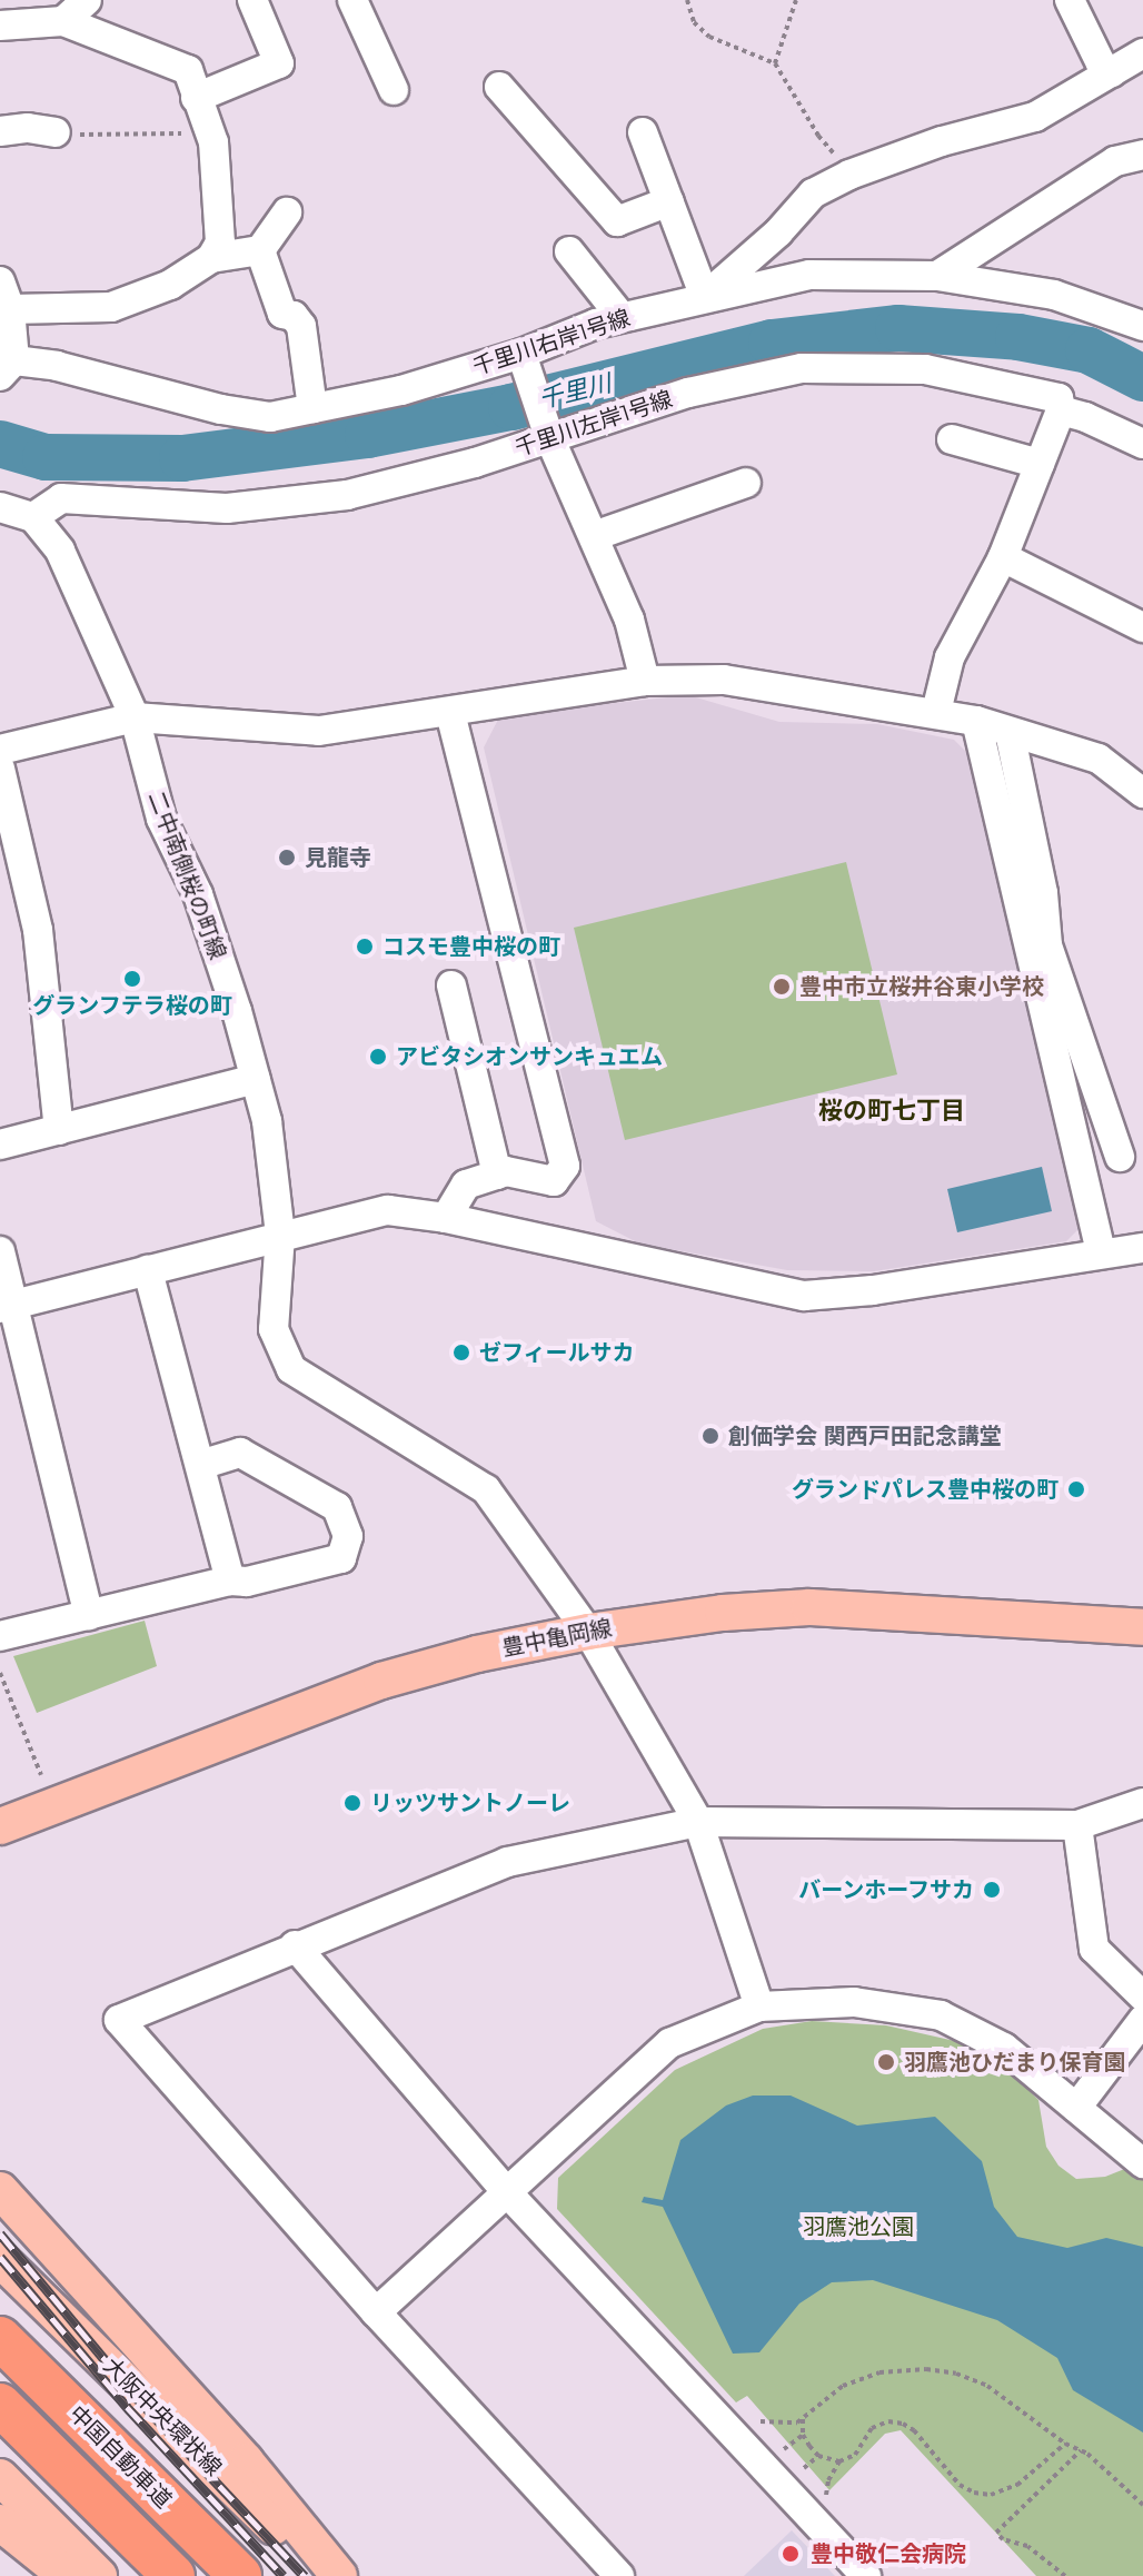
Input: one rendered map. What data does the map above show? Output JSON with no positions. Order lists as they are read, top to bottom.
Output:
{
  "streets": {
    "highway": ["中国自動車道"],
    "main road": ["豊中亀岡線", "大阪中央環状線"],
    "street": ["千里川右岸1号線", "千里川左岸1号線", "二中南側桜の町線"]
  },
  "crossings": [
    ["千里川左岸1号線", "二中南側桜の町線"],
    ["二中南側桜の町線", "豊中亀岡線"]
  ],
  "districts": ["桜の町七丁目"],
  "water": ["千里川"],
  "parks": ["羽鷹池公園"],
  "places": [
    "見龍寺",
    "コスモ豊中桜の町",
    "グランフテラ桜の町",
    "豊中市立桜井谷東小学校",
    "アビタシオンサンキュエム",
    "ゼフィールサカ",
    "創価学会 関西戸田記念講堂",
    "グランドパレス豊中桜の町",
    "リッツサントノーレ",
    "バーンホーフサカ",
    "羽鷹池ひだまり保育園",
    "豊中敬仁会病院"
  ]
}
